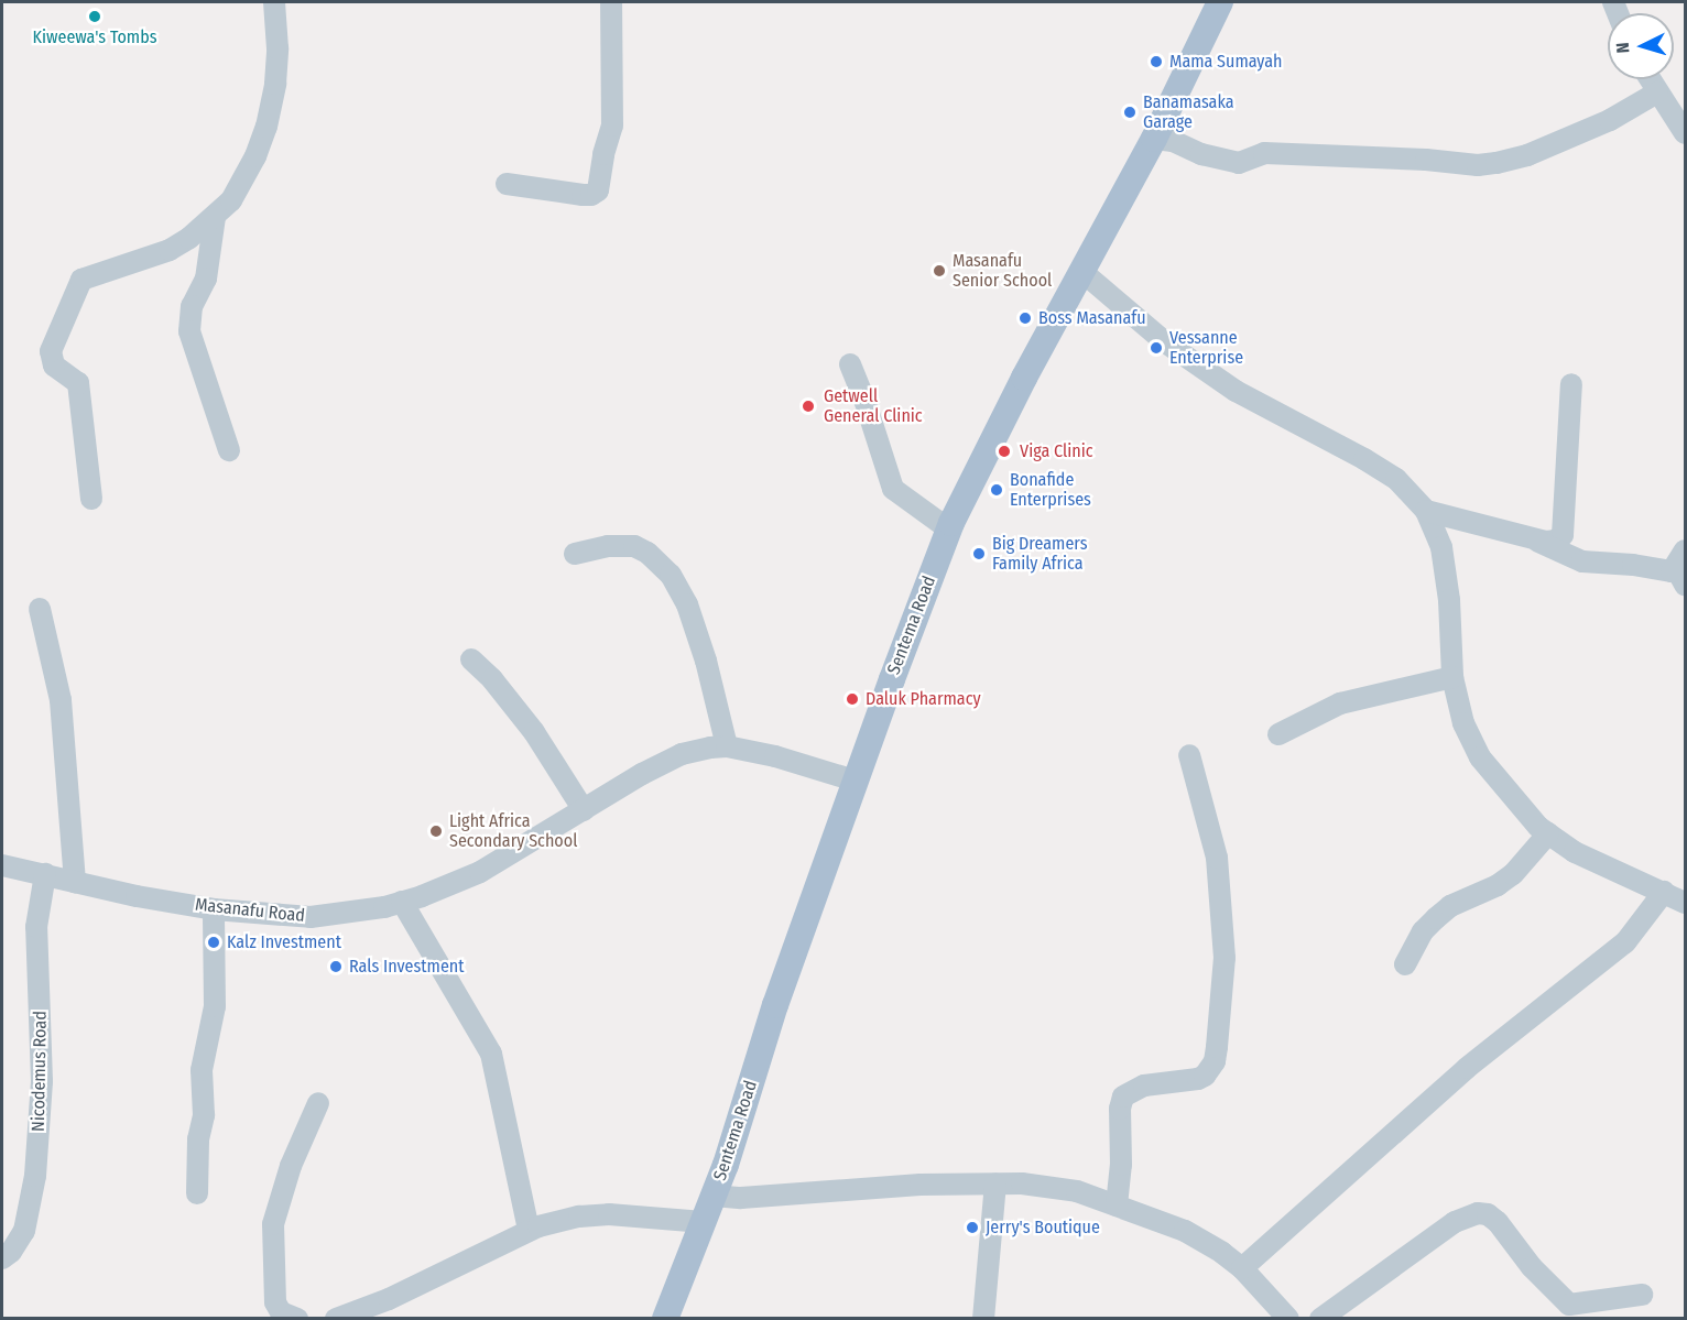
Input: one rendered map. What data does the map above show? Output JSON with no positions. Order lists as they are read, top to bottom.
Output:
{
  "streets": {
    "main road": ["Sentema Road"],
    "street": ["Masanafu Road", "Nicodemus Road"]
  },
  "crossings": [
    ["Sentema Road", "Masanafu Road"],
    ["Masanafu Road", "Nicodemus Road"]
  ],
  "places": [
    "Kiweewa's Tombs",
    "Mama Sumayah",
    "Banamasaka Garage",
    "Masanafu Senior School",
    "Boss Masanafu",
    "Vessanne Enterprise",
    "Getwell General Clinic",
    "Viga Clinic",
    "Bonafide Enterprises",
    "Big Dreamers Family Africa",
    "Daluk Pharmacy",
    "Light Africa Secondary School",
    "Kalz Investment",
    "Rals Investment",
    "Jerry's Boutique"
  ],
  "north": "left"
}
